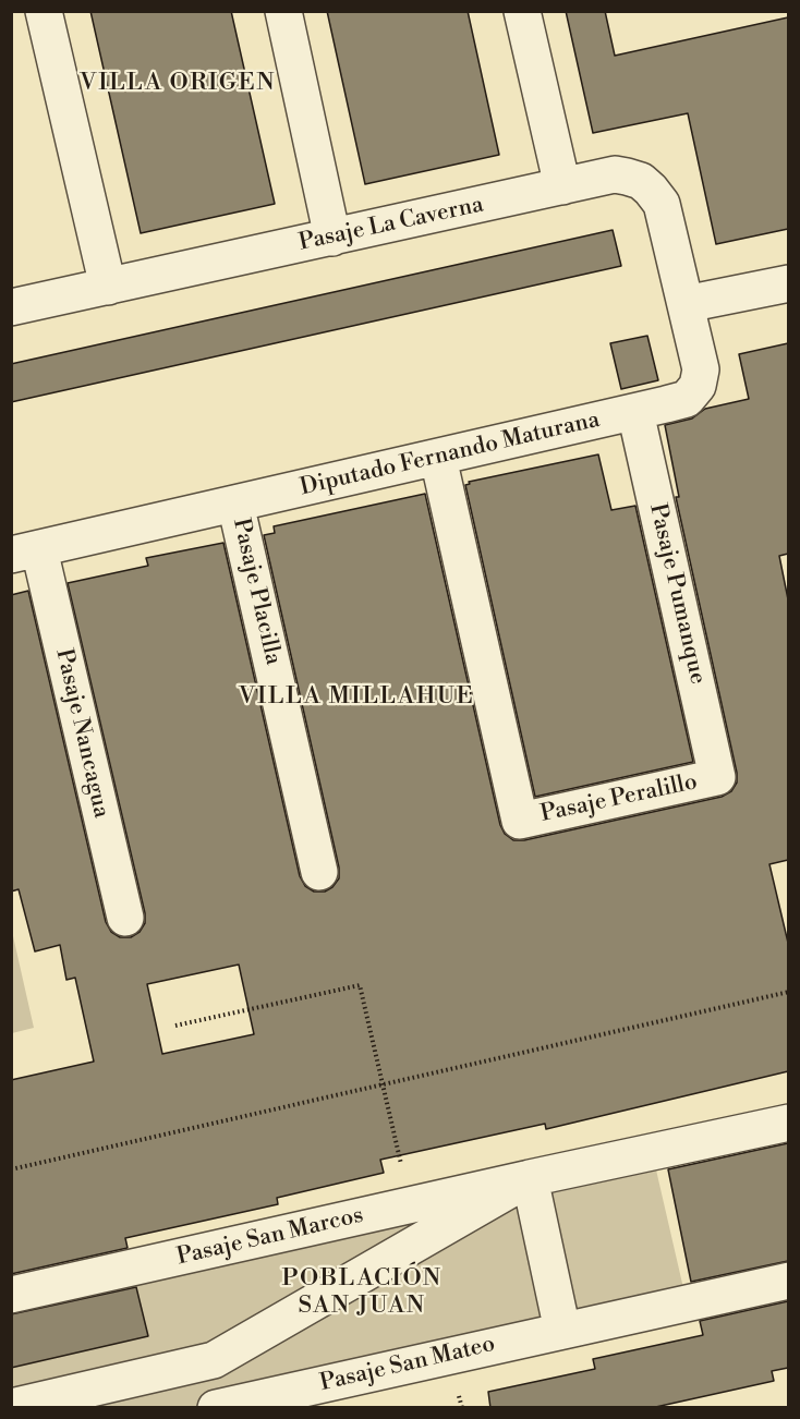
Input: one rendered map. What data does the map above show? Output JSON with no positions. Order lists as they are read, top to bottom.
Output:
{
  "streets": {
    "street": [
      "Pasaje La Caverna",
      "Diputado Fernando Maturana",
      "Pasaje Placilla",
      "Pasaje Pumanque",
      "Pasaje Nancagua",
      "Pasaje Peralillo",
      "Pasaje San Marcos",
      "Pasaje San Mateo"
    ]
  },
  "crossings": [
    ["Pasaje La Caverna", "Diputado Fernando Maturana"],
    ["Diputado Fernando Maturana", "Pasaje Placilla"],
    ["Diputado Fernando Maturana", "Pasaje Pumanque"],
    ["Diputado Fernando Maturana", "Pasaje Nancagua"],
    ["Diputado Fernando Maturana", "Pasaje Peralillo"],
    ["Pasaje Pumanque", "Pasaje Peralillo"]
  ],
  "districts": ["VILLA ORIGEN", "VILLA MILLAHUE", "POBLACIÓN SAN JUAN"]
}
